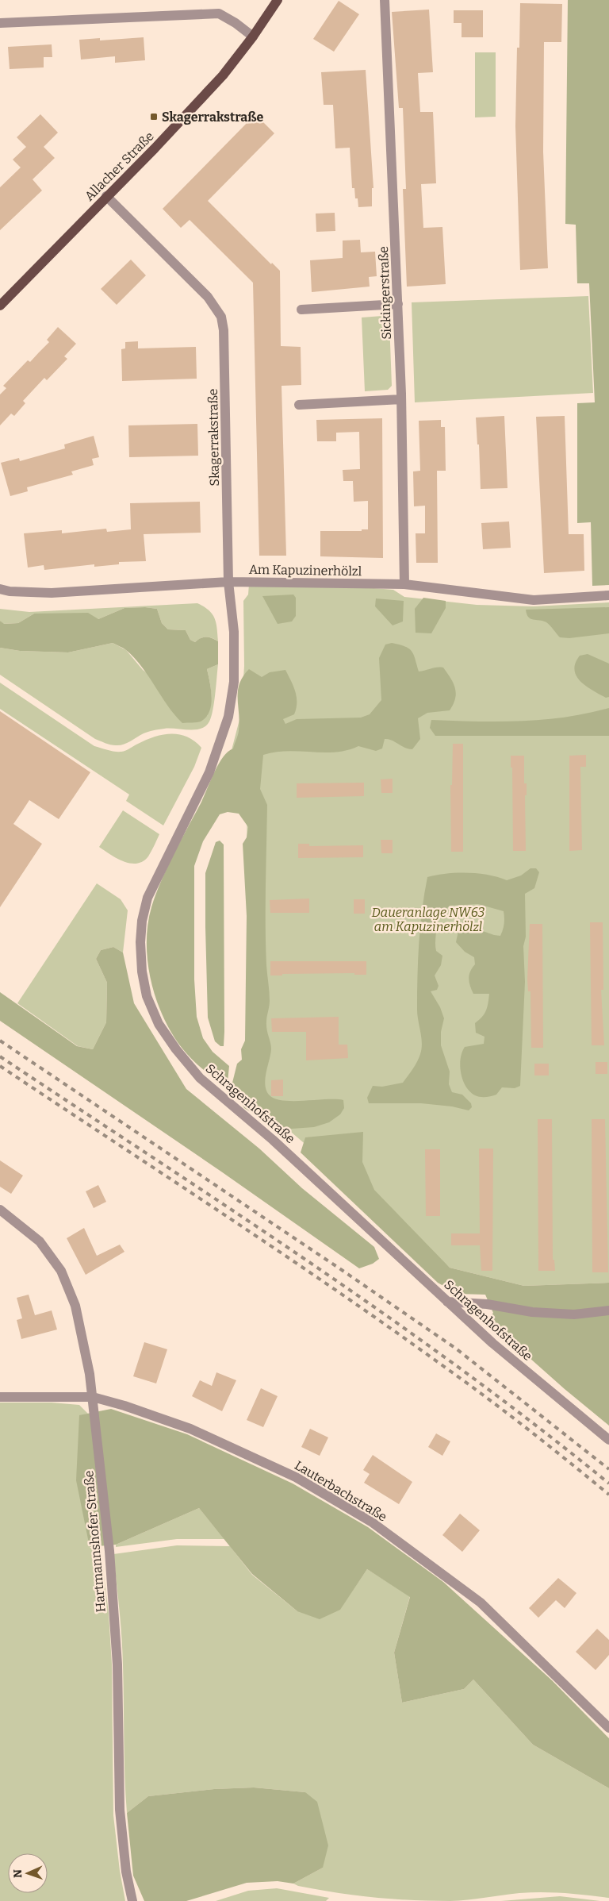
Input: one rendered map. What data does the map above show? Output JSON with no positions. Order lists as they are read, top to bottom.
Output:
{
  "streets": {
    "main road": ["Allacher Straße"],
    "street": [
      "Sickingerstraße",
      "Skagerrakstraße",
      "Am Kapuzinerhölzl",
      "Schragenhofstraße",
      "Lauterbachstraße",
      "Hartmannshofer Straße"
    ]
  },
  "crossings": [
    ["Allacher Straße", "Skagerrakstraße"],
    ["Sickingerstraße", "Am Kapuzinerhölzl"],
    ["Skagerrakstraße", "Am Kapuzinerhölzl"],
    ["Skagerrakstraße", "Schragenhofstraße"],
    ["Am Kapuzinerhölzl", "Schragenhofstraße"],
    ["Lauterbachstraße", "Hartmannshofer Straße"]
  ],
  "parks": ["Daueranlage NW63 am Kapuzinerhölzl"],
  "places": {
    "transit": ["Skagerrakstraße"]
  },
  "north": "left"
}
